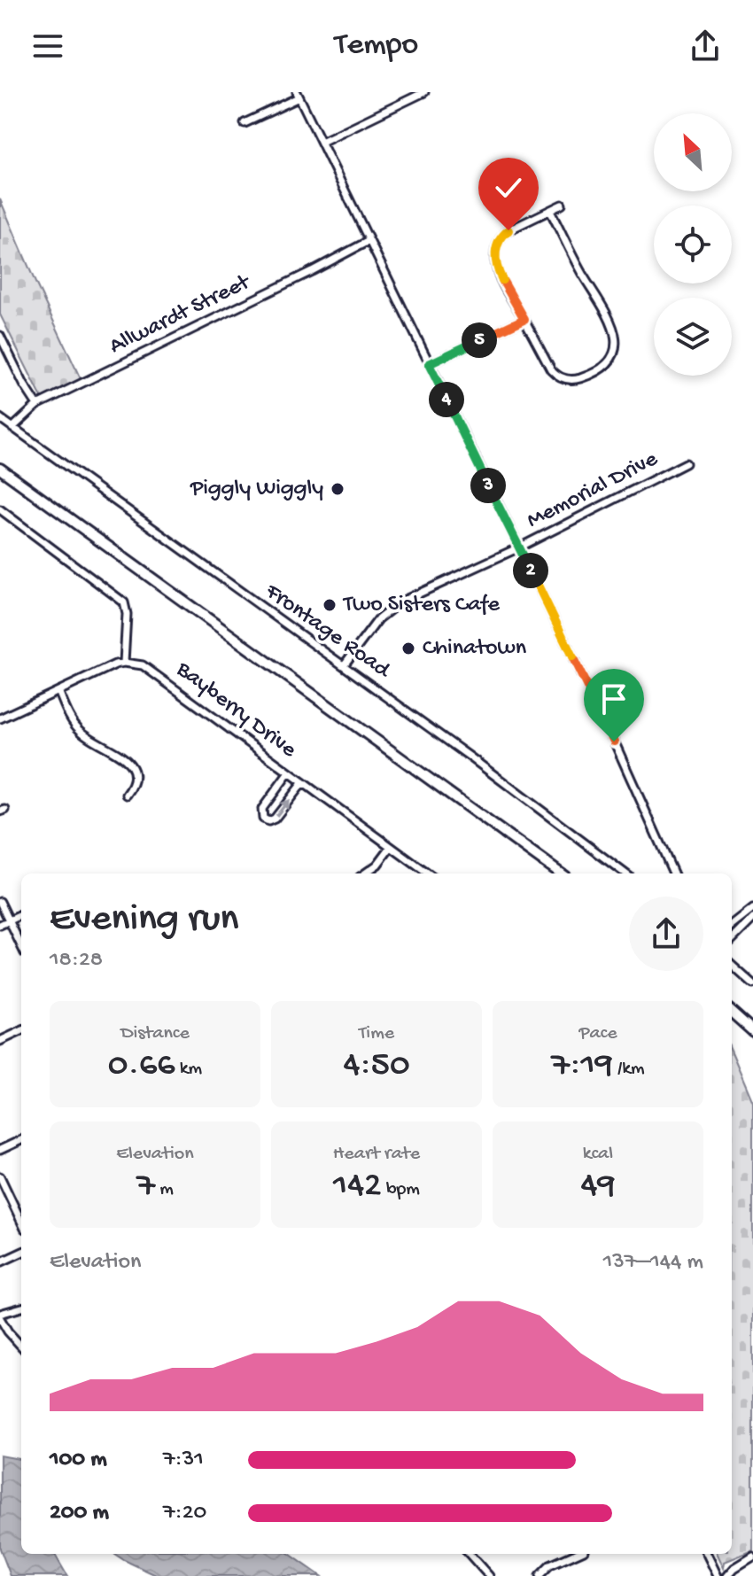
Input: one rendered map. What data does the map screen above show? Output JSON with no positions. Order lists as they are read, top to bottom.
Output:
{
  "streets": {
    "street": [
      "Allwardt Street",
      "Memorial Drive",
      "Frontage Road",
      "Bayberry Drive"
    ]
  },
  "crossings": [
    ["Allwardt Street", "Frontage Road"],
    ["Memorial Drive", "Frontage Road"]
  ],
  "places": ["Piggly Wiggly", "Two Sisters Cafe", "Chinatown"],
  "north": "top left",
  "page": {
    "header": "Tempo",
    "pins": [
      "5",
      "4",
      "3",
      "2"
    ],
    "heading": ["Evening run", "18:28"],
    "stats": [
      ["Distance", "0.66 km"],
      ["Time", "4:50"],
      ["Pace", "7:19 /km"],
      ["Elevation", "7 m"],
      ["Heart rate", "142 bpm"],
      ["kcal", "49"]
    ],
    "chart": ["Elevation", "137–144 m"],
    "list": [
      {
        "name": "100 m",
        "note": "7:31"
      },
      {
        "name": "200 m",
        "note": "7:20"
      }
    ]
  }
}
